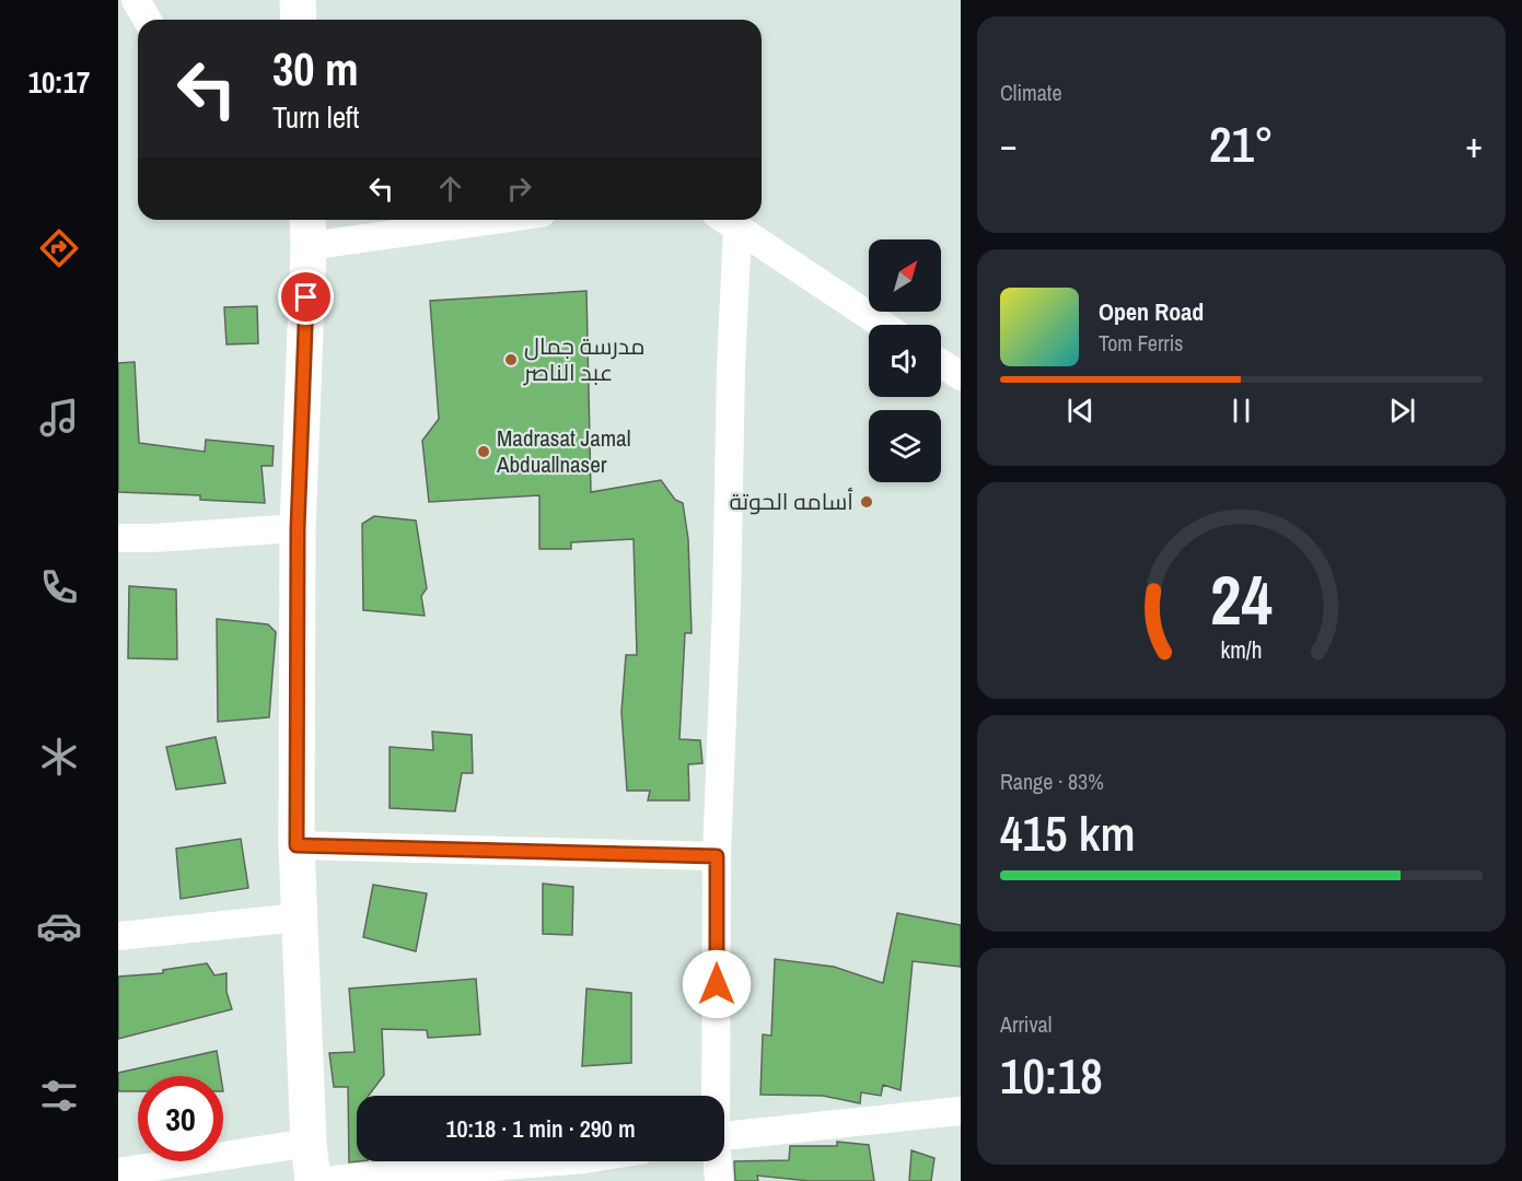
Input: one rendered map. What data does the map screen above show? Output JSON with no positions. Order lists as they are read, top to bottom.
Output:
{
  "places": ["مدرسة جمال عبد الناصر", "Madrasat Jamal Abduallnaser", "أسامه الحوتة"],
  "north": "top right",
  "page": {
    "tabs": "10:17",
    "tile": [
      "Climate",
      ["Range · 83%", "415 km"],
      ["Arrival", "10:18"]
    ],
    "turn": ["30 m", "Turn left"],
    "heat": ["−", "21°", "+"],
    "song": ["Open Road", "Tom Ferris"],
    "limit": "30",
    "trip": "10:18 · 1 min · 290 m",
    "gauge": ["24", "km/h"]
  }
}
